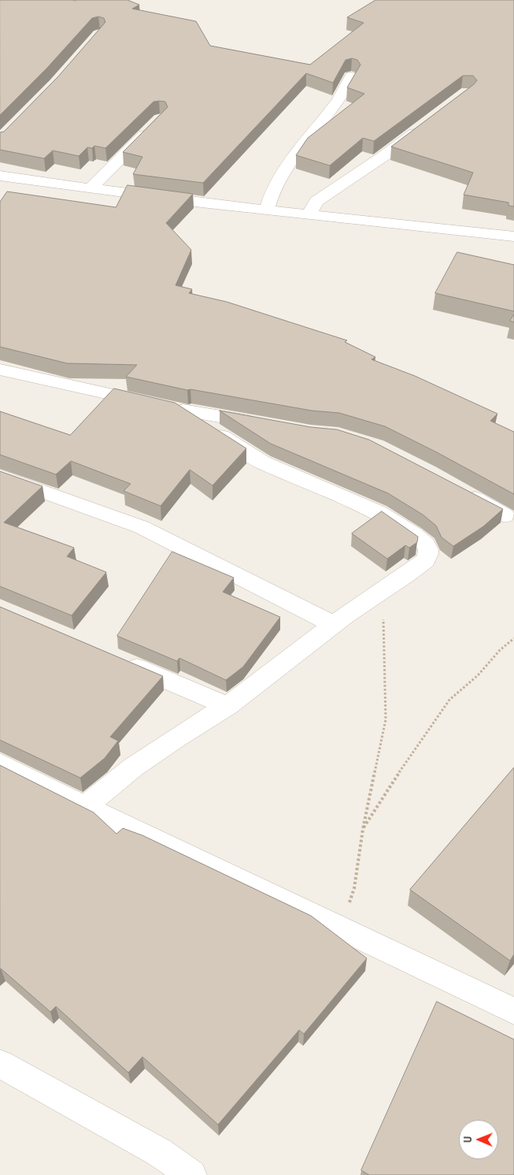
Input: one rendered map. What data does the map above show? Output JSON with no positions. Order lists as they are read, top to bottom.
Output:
{
  "north": "left"
}
